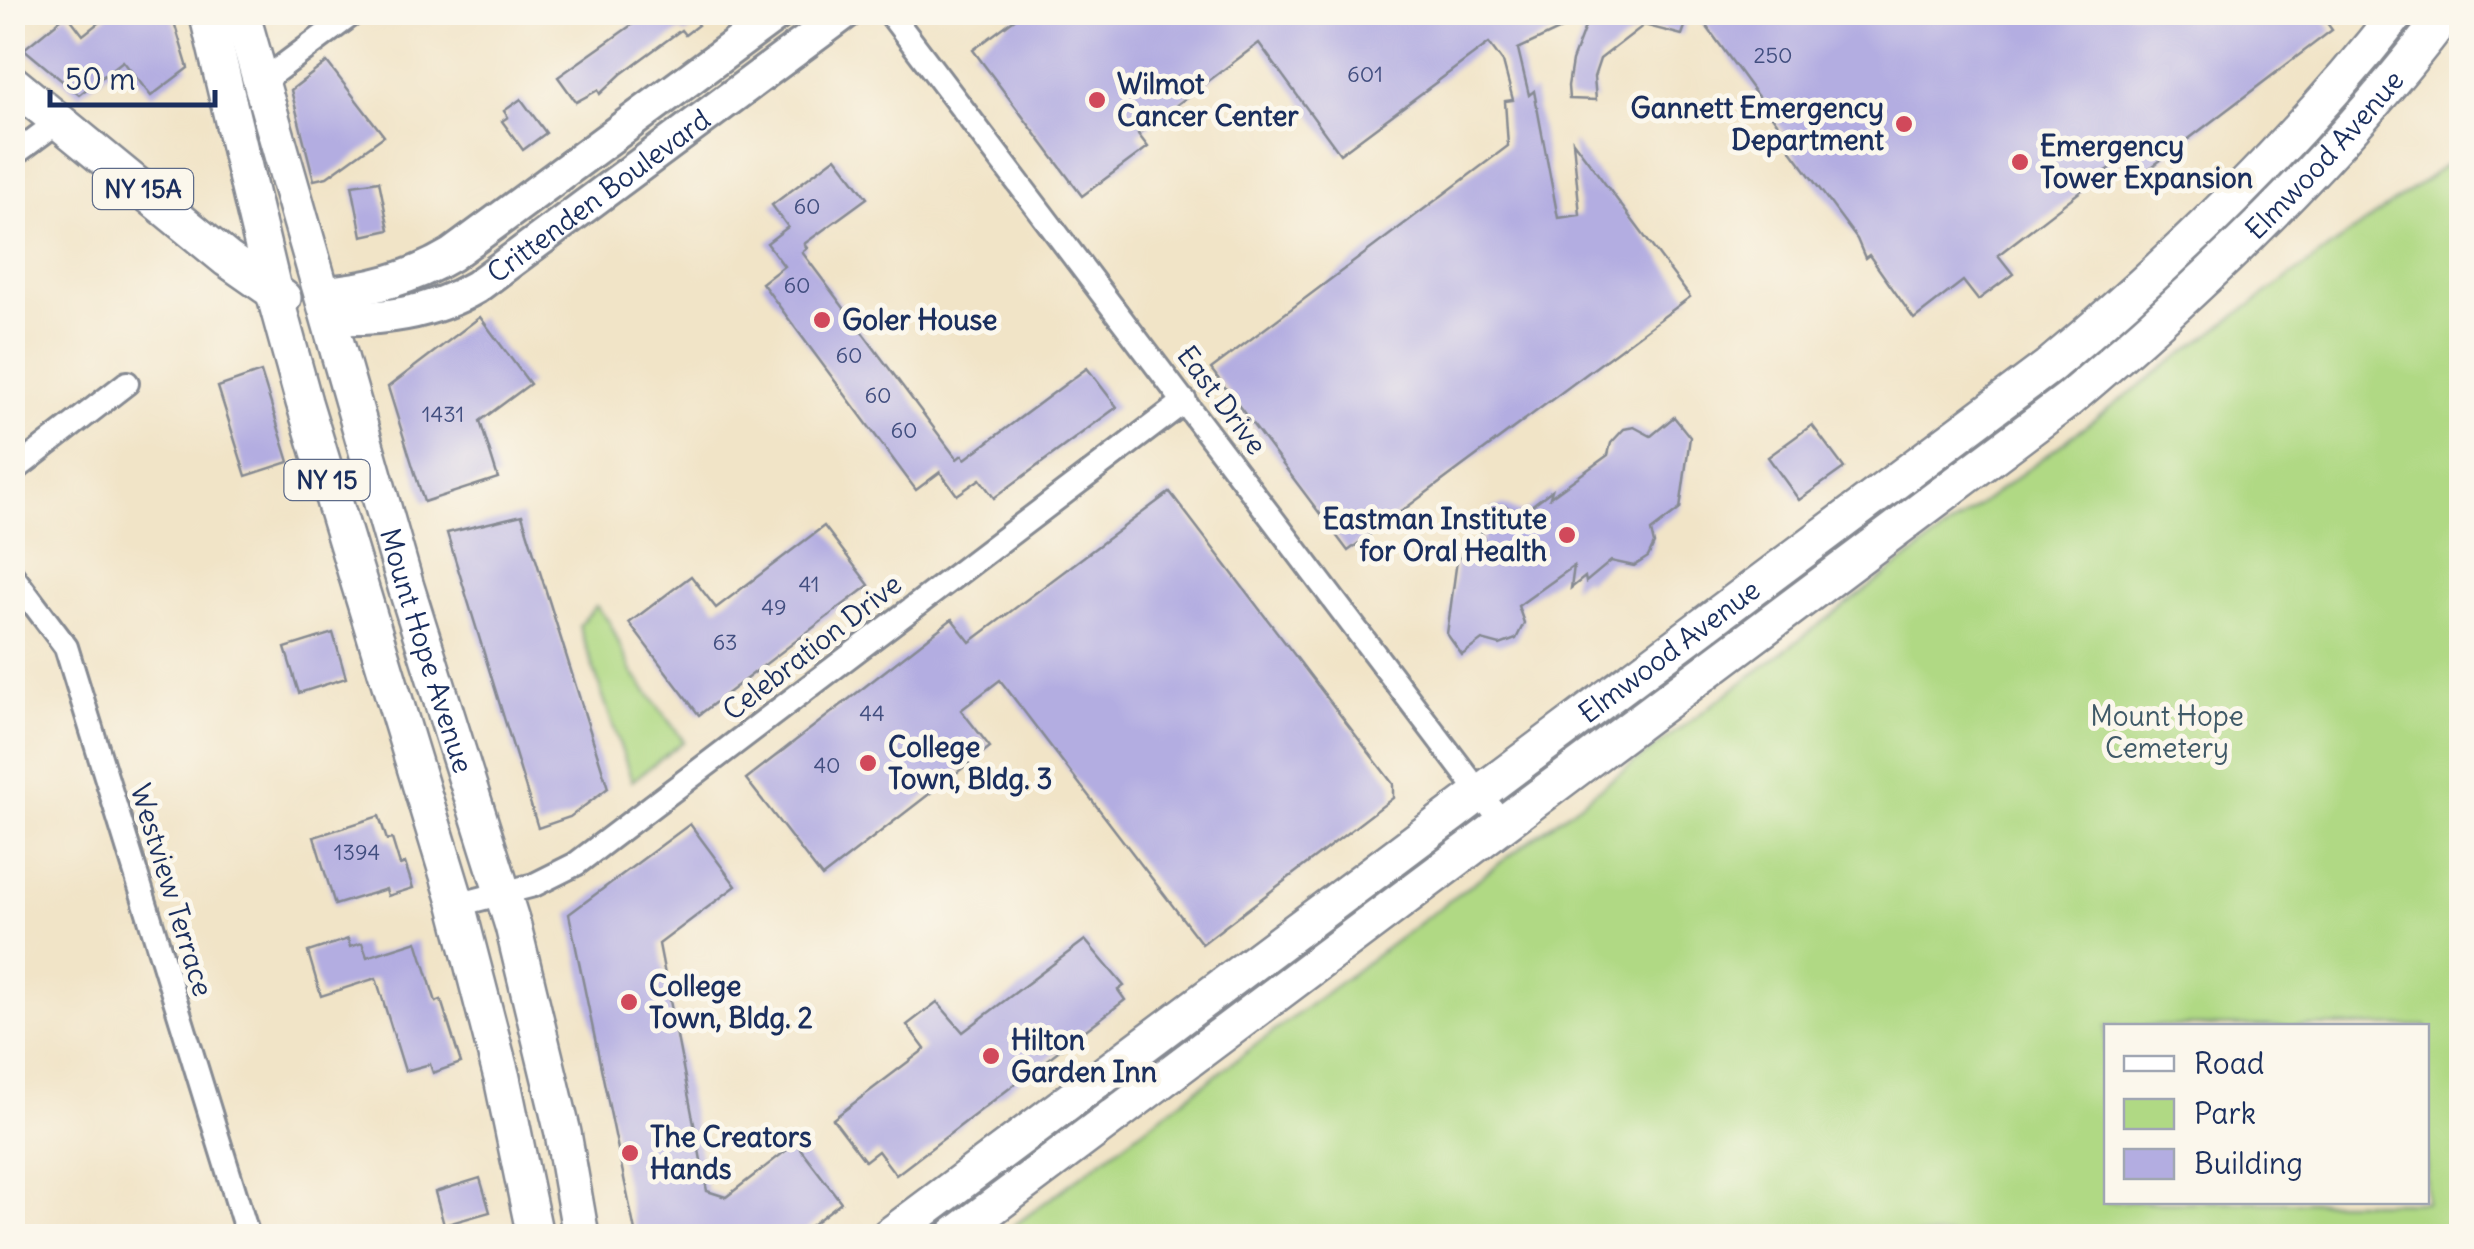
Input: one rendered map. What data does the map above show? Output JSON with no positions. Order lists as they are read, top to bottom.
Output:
{
  "streets": {
    "main road": [
      "Elmwood Avenue",
      "NY 15A",
      "NY 15",
      "Mount Hope Avenue"
    ],
    "street": [
      "Crittenden Boulevard",
      "East Drive",
      "Celebration Drive",
      "Westview Terrace"
    ]
  },
  "crossings": [
    ["Elmwood Avenue", "East Drive"],
    ["NY 15A", "Mount Hope Avenue"],
    ["Crittenden Boulevard", "Mount Hope Avenue"],
    ["East Drive", "Celebration Drive"],
    ["Celebration Drive", "Mount Hope Avenue"]
  ],
  "parks": ["Mount Hope Cemetery"],
  "places": [
    "Wilmot Cancer Center",
    "Gannett Emergency Department",
    "Emergency Tower Expansion",
    "Goler House",
    "Eastman Institute for Oral Health",
    "College Town, Bldg. 3",
    "College Town, Bldg. 2",
    "Hilton Garden Inn",
    "The Creators Hands"
  ],
  "house_numbers": [
    "250",
    "601",
    "60",
    "60",
    "60",
    "60",
    "1431",
    "60",
    "41",
    "49",
    "63",
    "44",
    "40",
    "1394"
  ],
  "legend": ["Road", "Park", "Building"],
  "scale_bar": "50 m"
}
